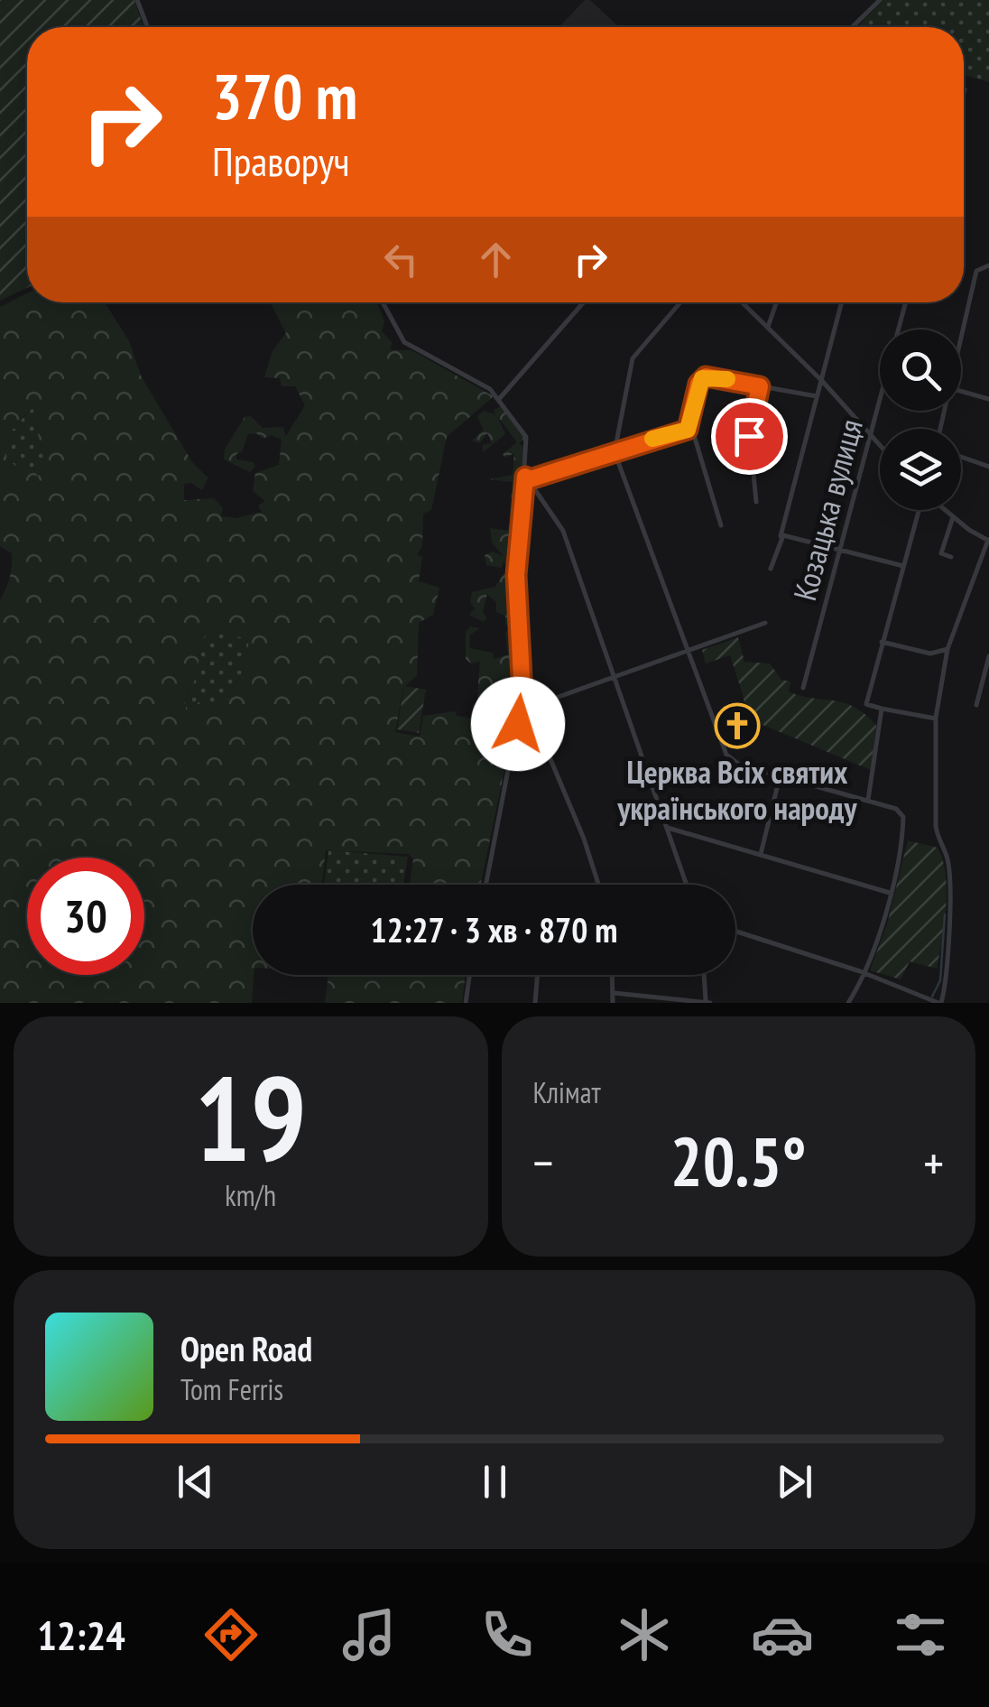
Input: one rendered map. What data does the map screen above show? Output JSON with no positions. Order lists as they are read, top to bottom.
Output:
{
  "streets": {
    "street": ["Козацька вулиця"]
  },
  "places": {
    "church": ["Церква Всіх святих українського народу"]
  },
  "page": {
    "turn": ["370 m", "Праворуч"],
    "limit": "30",
    "trip": "12:27 · 3 хв · 870 m",
    "tile": [
      ["19", "km/h"],
      "Клімат"
    ],
    "heat": ["−", "20.5°", "+"],
    "song": ["Open Road", "Tom Ferris"],
    "tabs": "12:24"
  }
}
